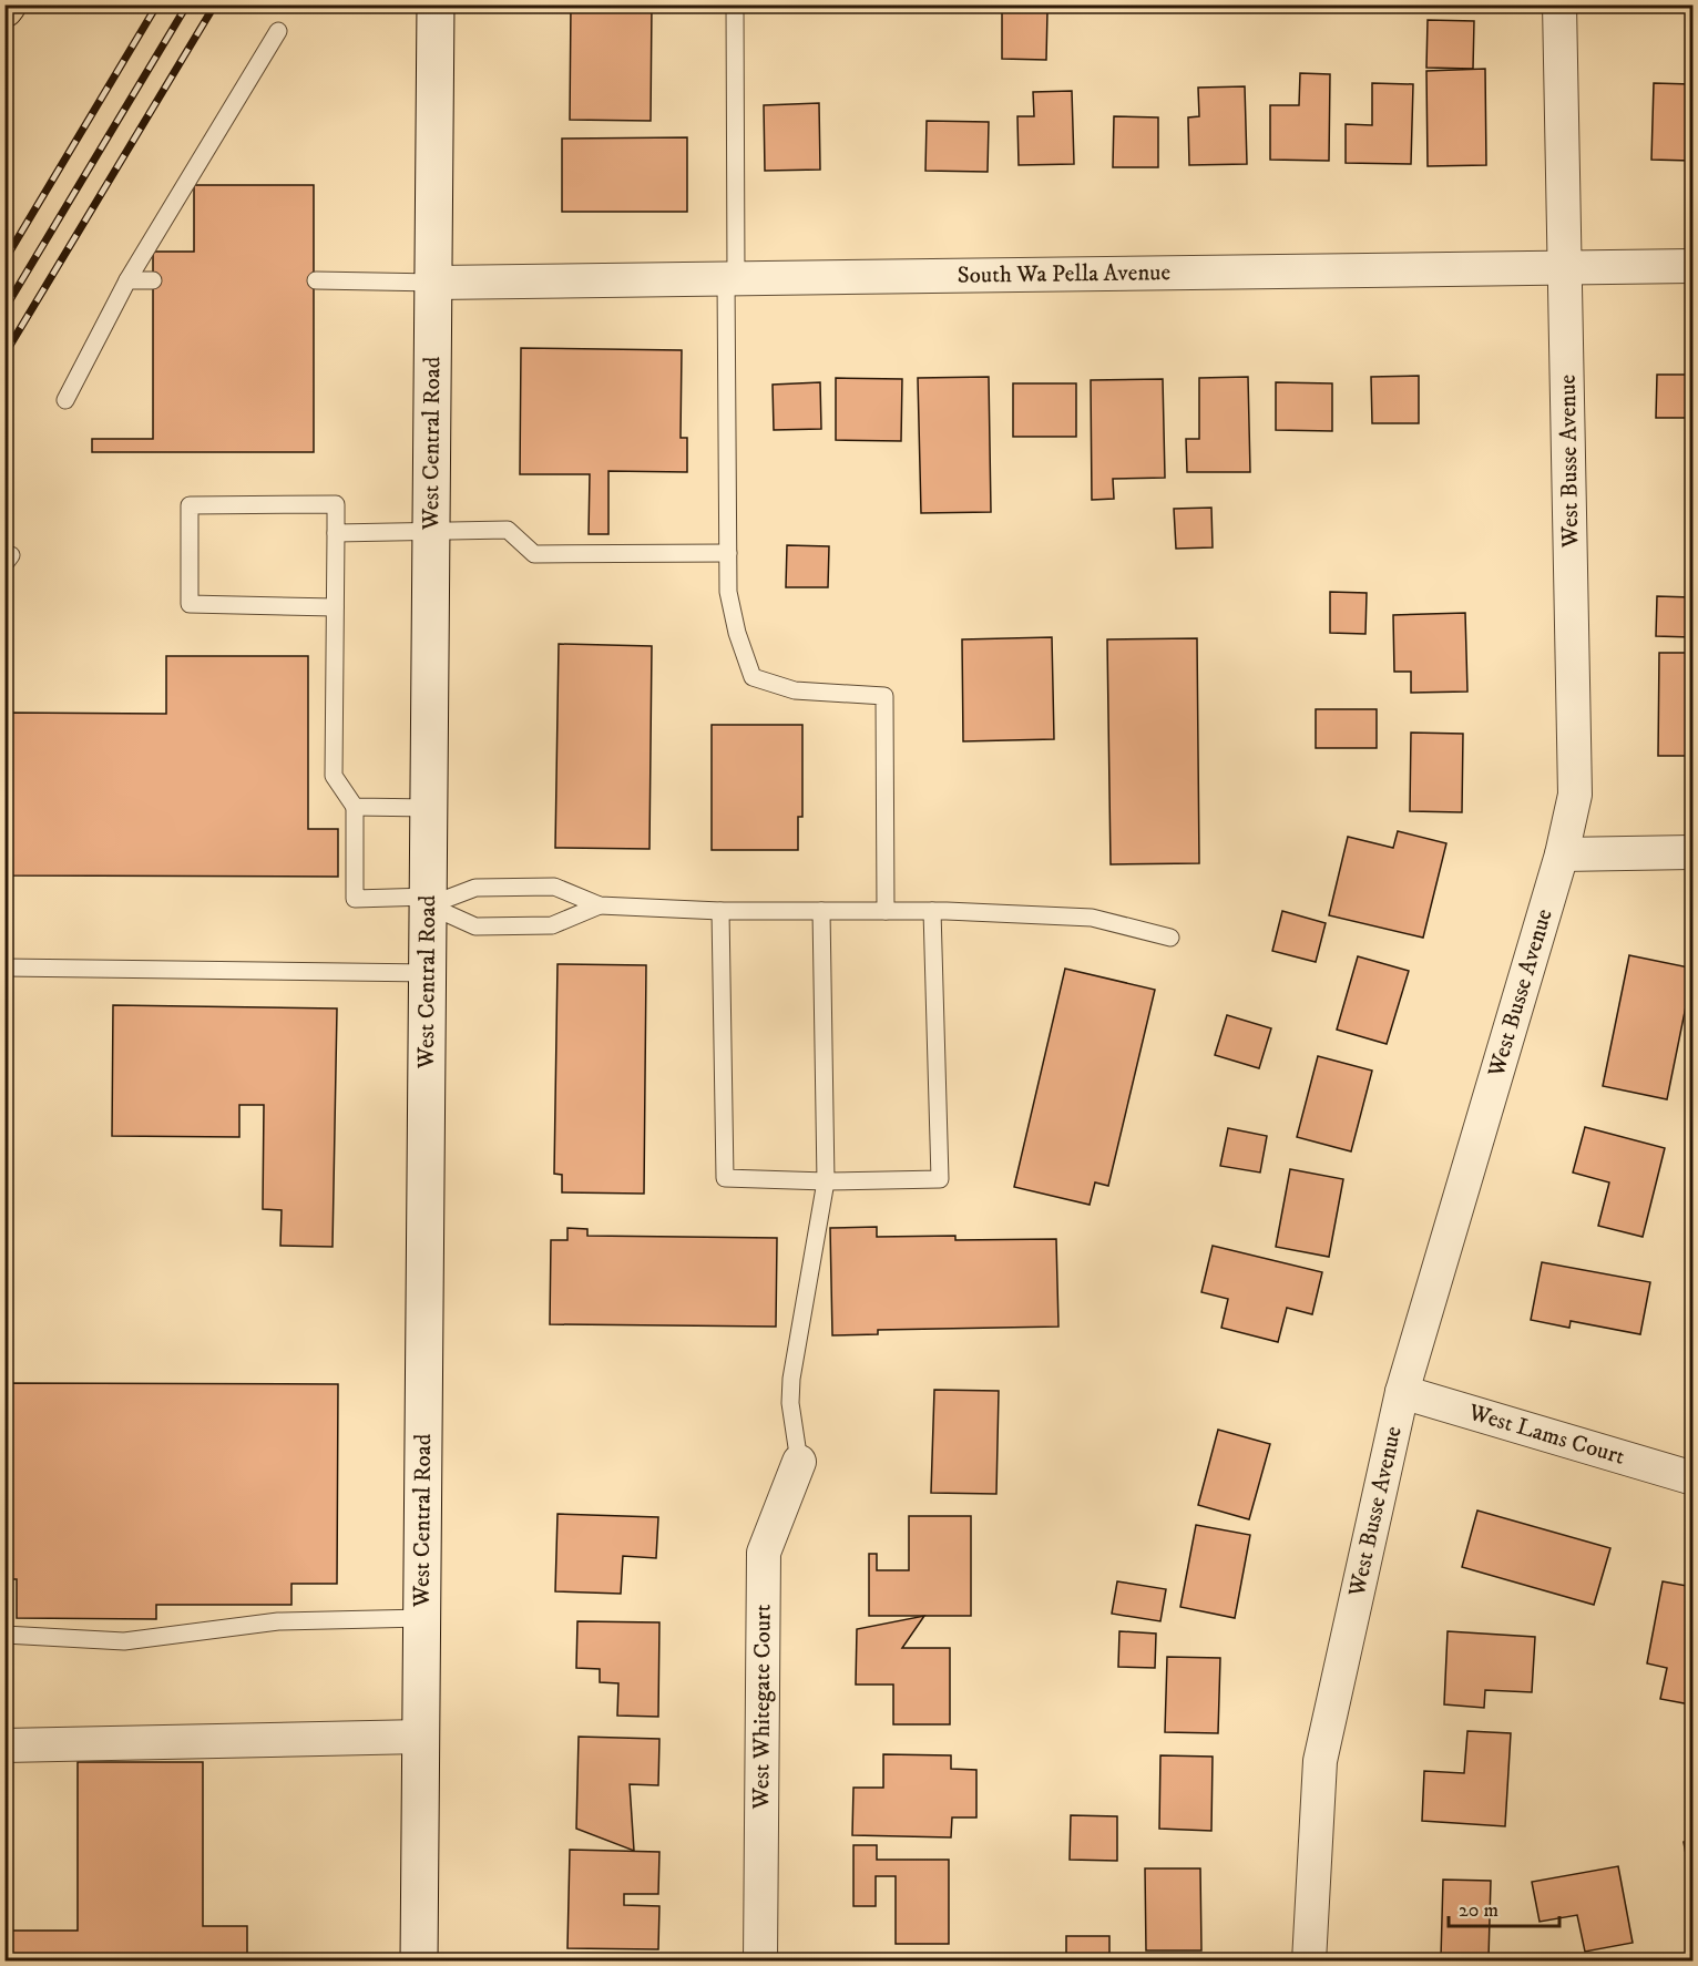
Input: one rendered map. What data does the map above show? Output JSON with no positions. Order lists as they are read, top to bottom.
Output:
{
  "streets": {
    "main road": ["West Central Road"],
    "street": [
      "South Wa Pella Avenue",
      "West Busse Avenue",
      "West Lams Court",
      "West Whitegate Court"
    ]
  },
  "crossings": [
    ["South Wa Pella Avenue", "West Central Road"],
    ["South Wa Pella Avenue", "West Busse Avenue"],
    ["West Busse Avenue", "West Lams Court"]
  ],
  "scale_bar": "20 m"
}
